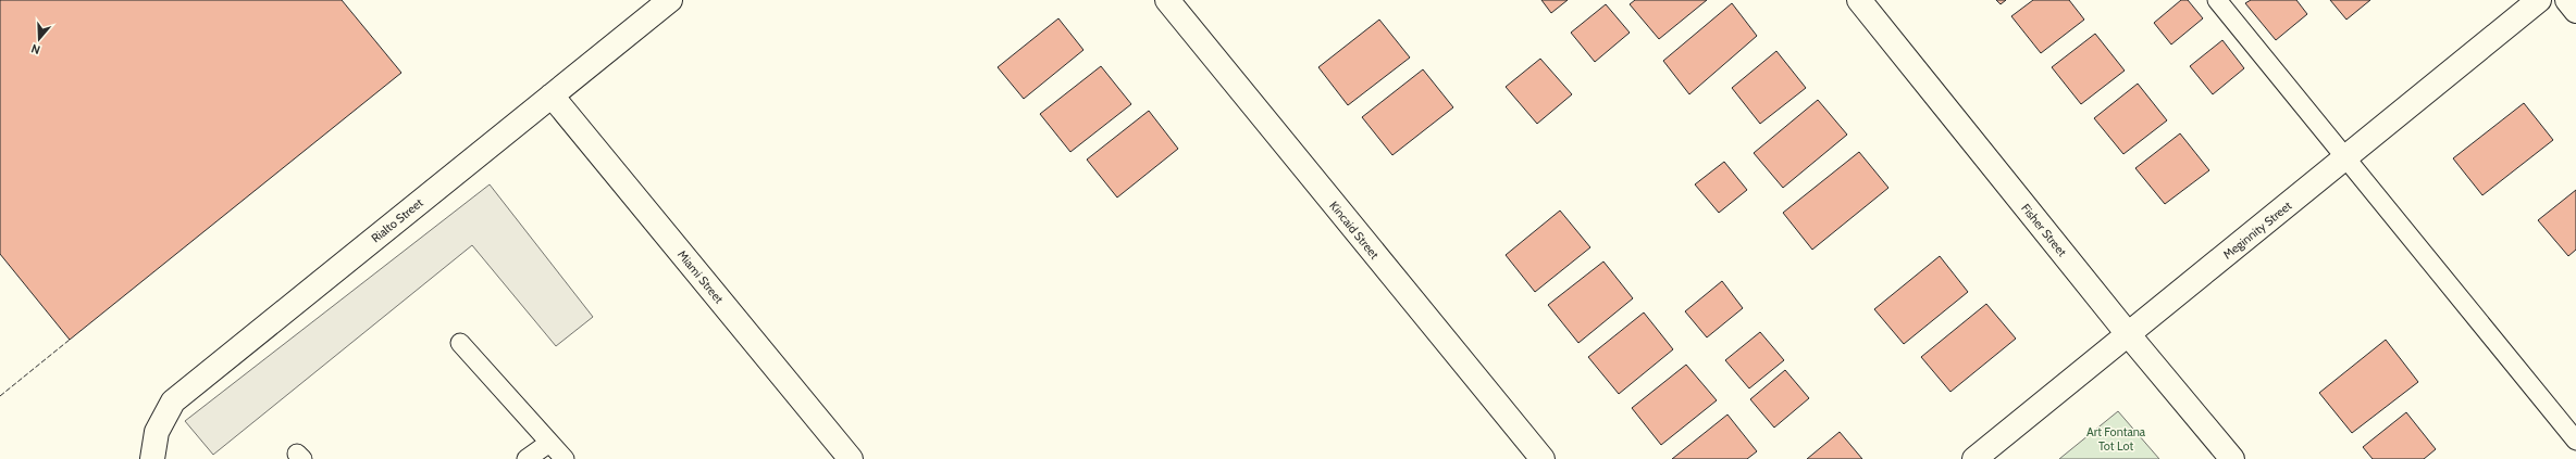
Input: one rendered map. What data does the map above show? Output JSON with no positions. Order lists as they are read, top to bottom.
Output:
{
  "streets": {
    "street": [
      "Rialto Street",
      "Kincaid Street",
      "Fisher Street",
      "Meginnity Street",
      "Miami Street"
    ]
  },
  "crossings": [
    ["Rialto Street", "Miami Street"],
    ["Fisher Street", "Meginnity Street"]
  ],
  "parks": ["Art Fontana Tot Lot"],
  "north": "bottom"
}
